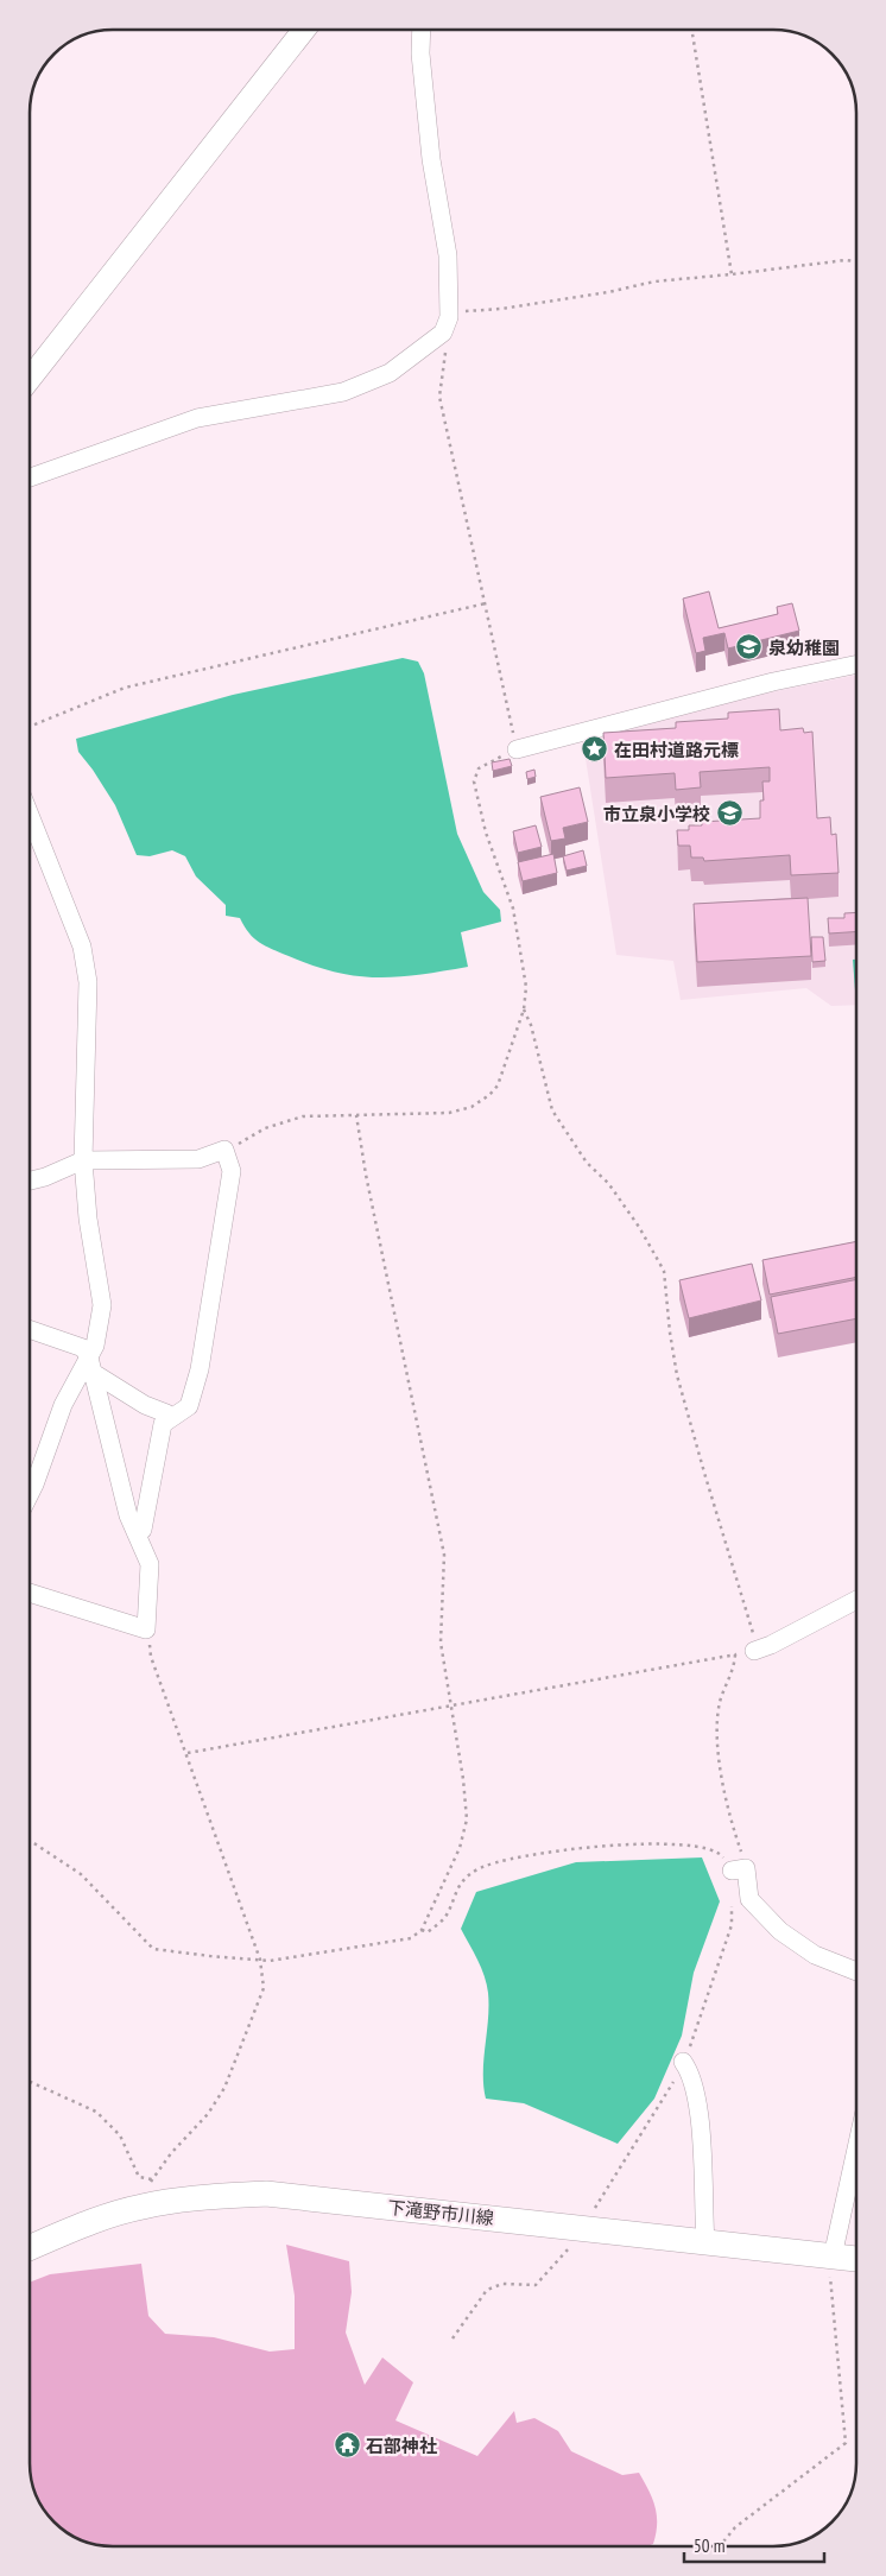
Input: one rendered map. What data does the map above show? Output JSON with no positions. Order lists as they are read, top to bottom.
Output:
{
  "streets": {
    "main road": ["下滝野市川線"]
  },
  "places": {
    "school or university": ["泉幼稚園", "市立泉小学校"],
    "place": ["在田村道路元標"],
    "temple": ["石部神社"]
  },
  "scale_bar": "50 m"
}
